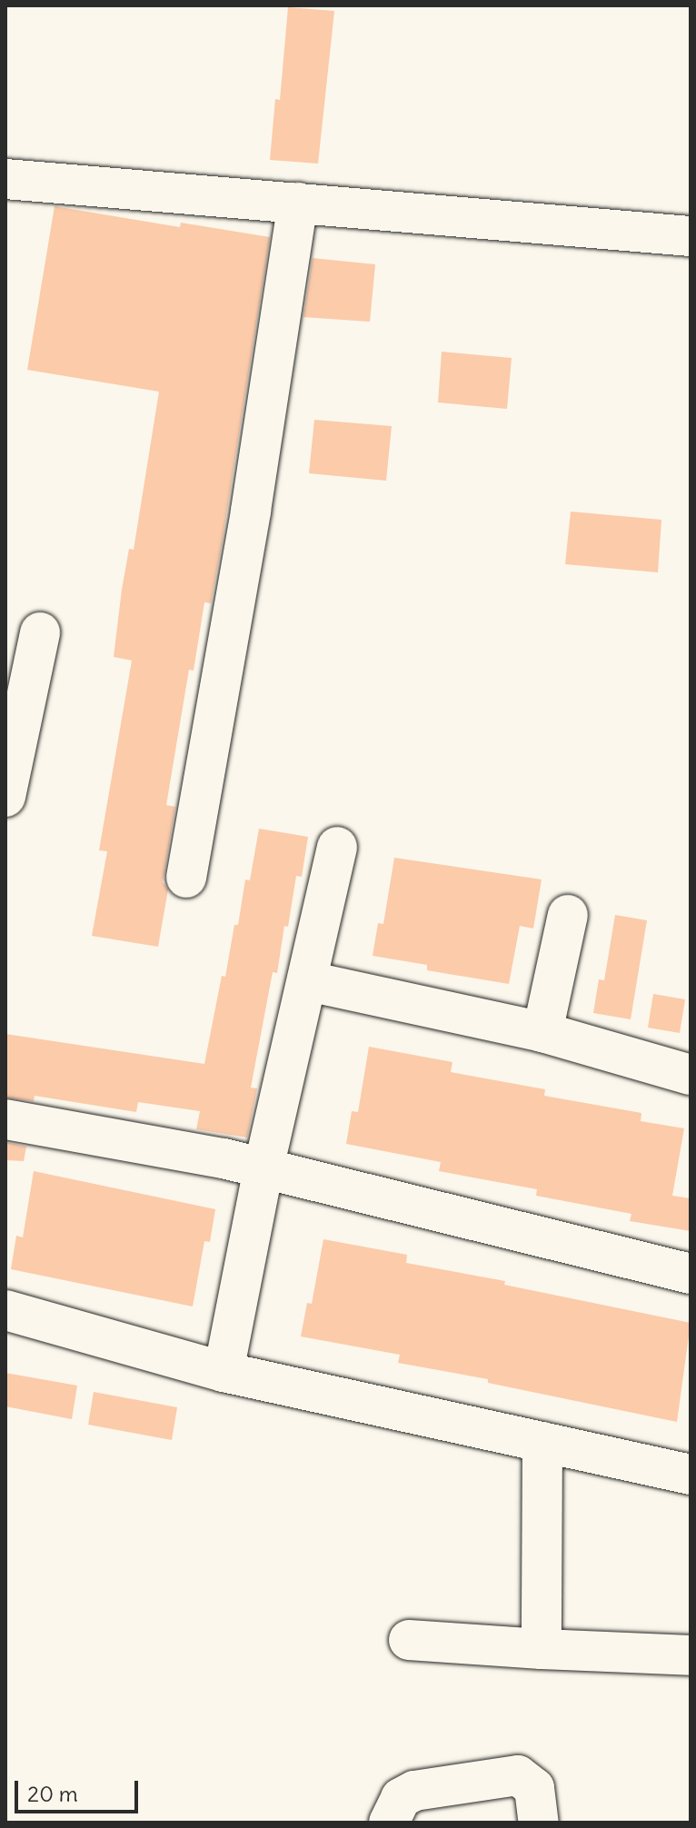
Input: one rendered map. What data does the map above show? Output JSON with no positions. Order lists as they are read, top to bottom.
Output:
{
  "scale_bar": "20 m"
}
